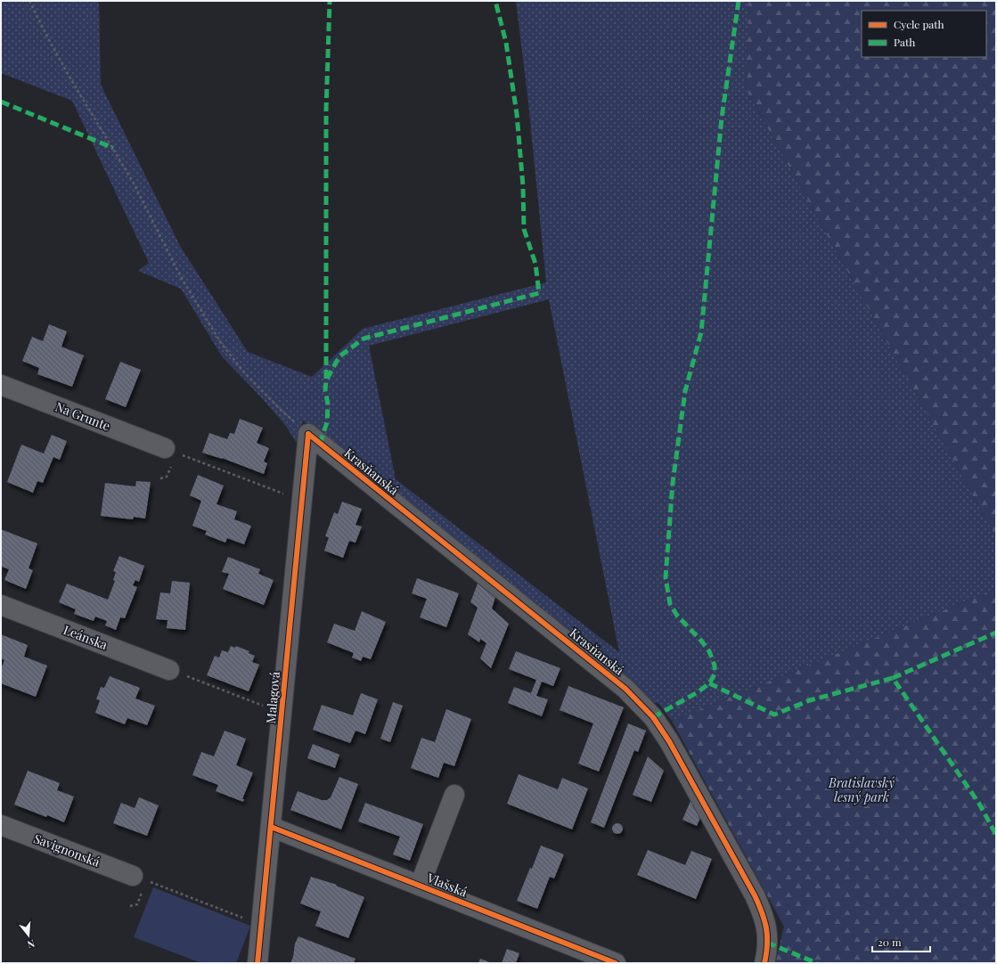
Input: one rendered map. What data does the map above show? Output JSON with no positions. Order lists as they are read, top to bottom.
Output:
{
  "streets": {
    "street": [
      "Na Grunte",
      "Krasňanská",
      "Leánska",
      "Malagová",
      "Savignonská",
      "Vlašská"
    ]
  },
  "crossings": [
    ["Krasňanská", "Malagová"],
    ["Malagová", "Vlašská"]
  ],
  "parks": ["Bratislavský lesný park"],
  "legend": ["Cycle path", "Path"],
  "scale_bar": "20 m",
  "north": "bottom"
}
